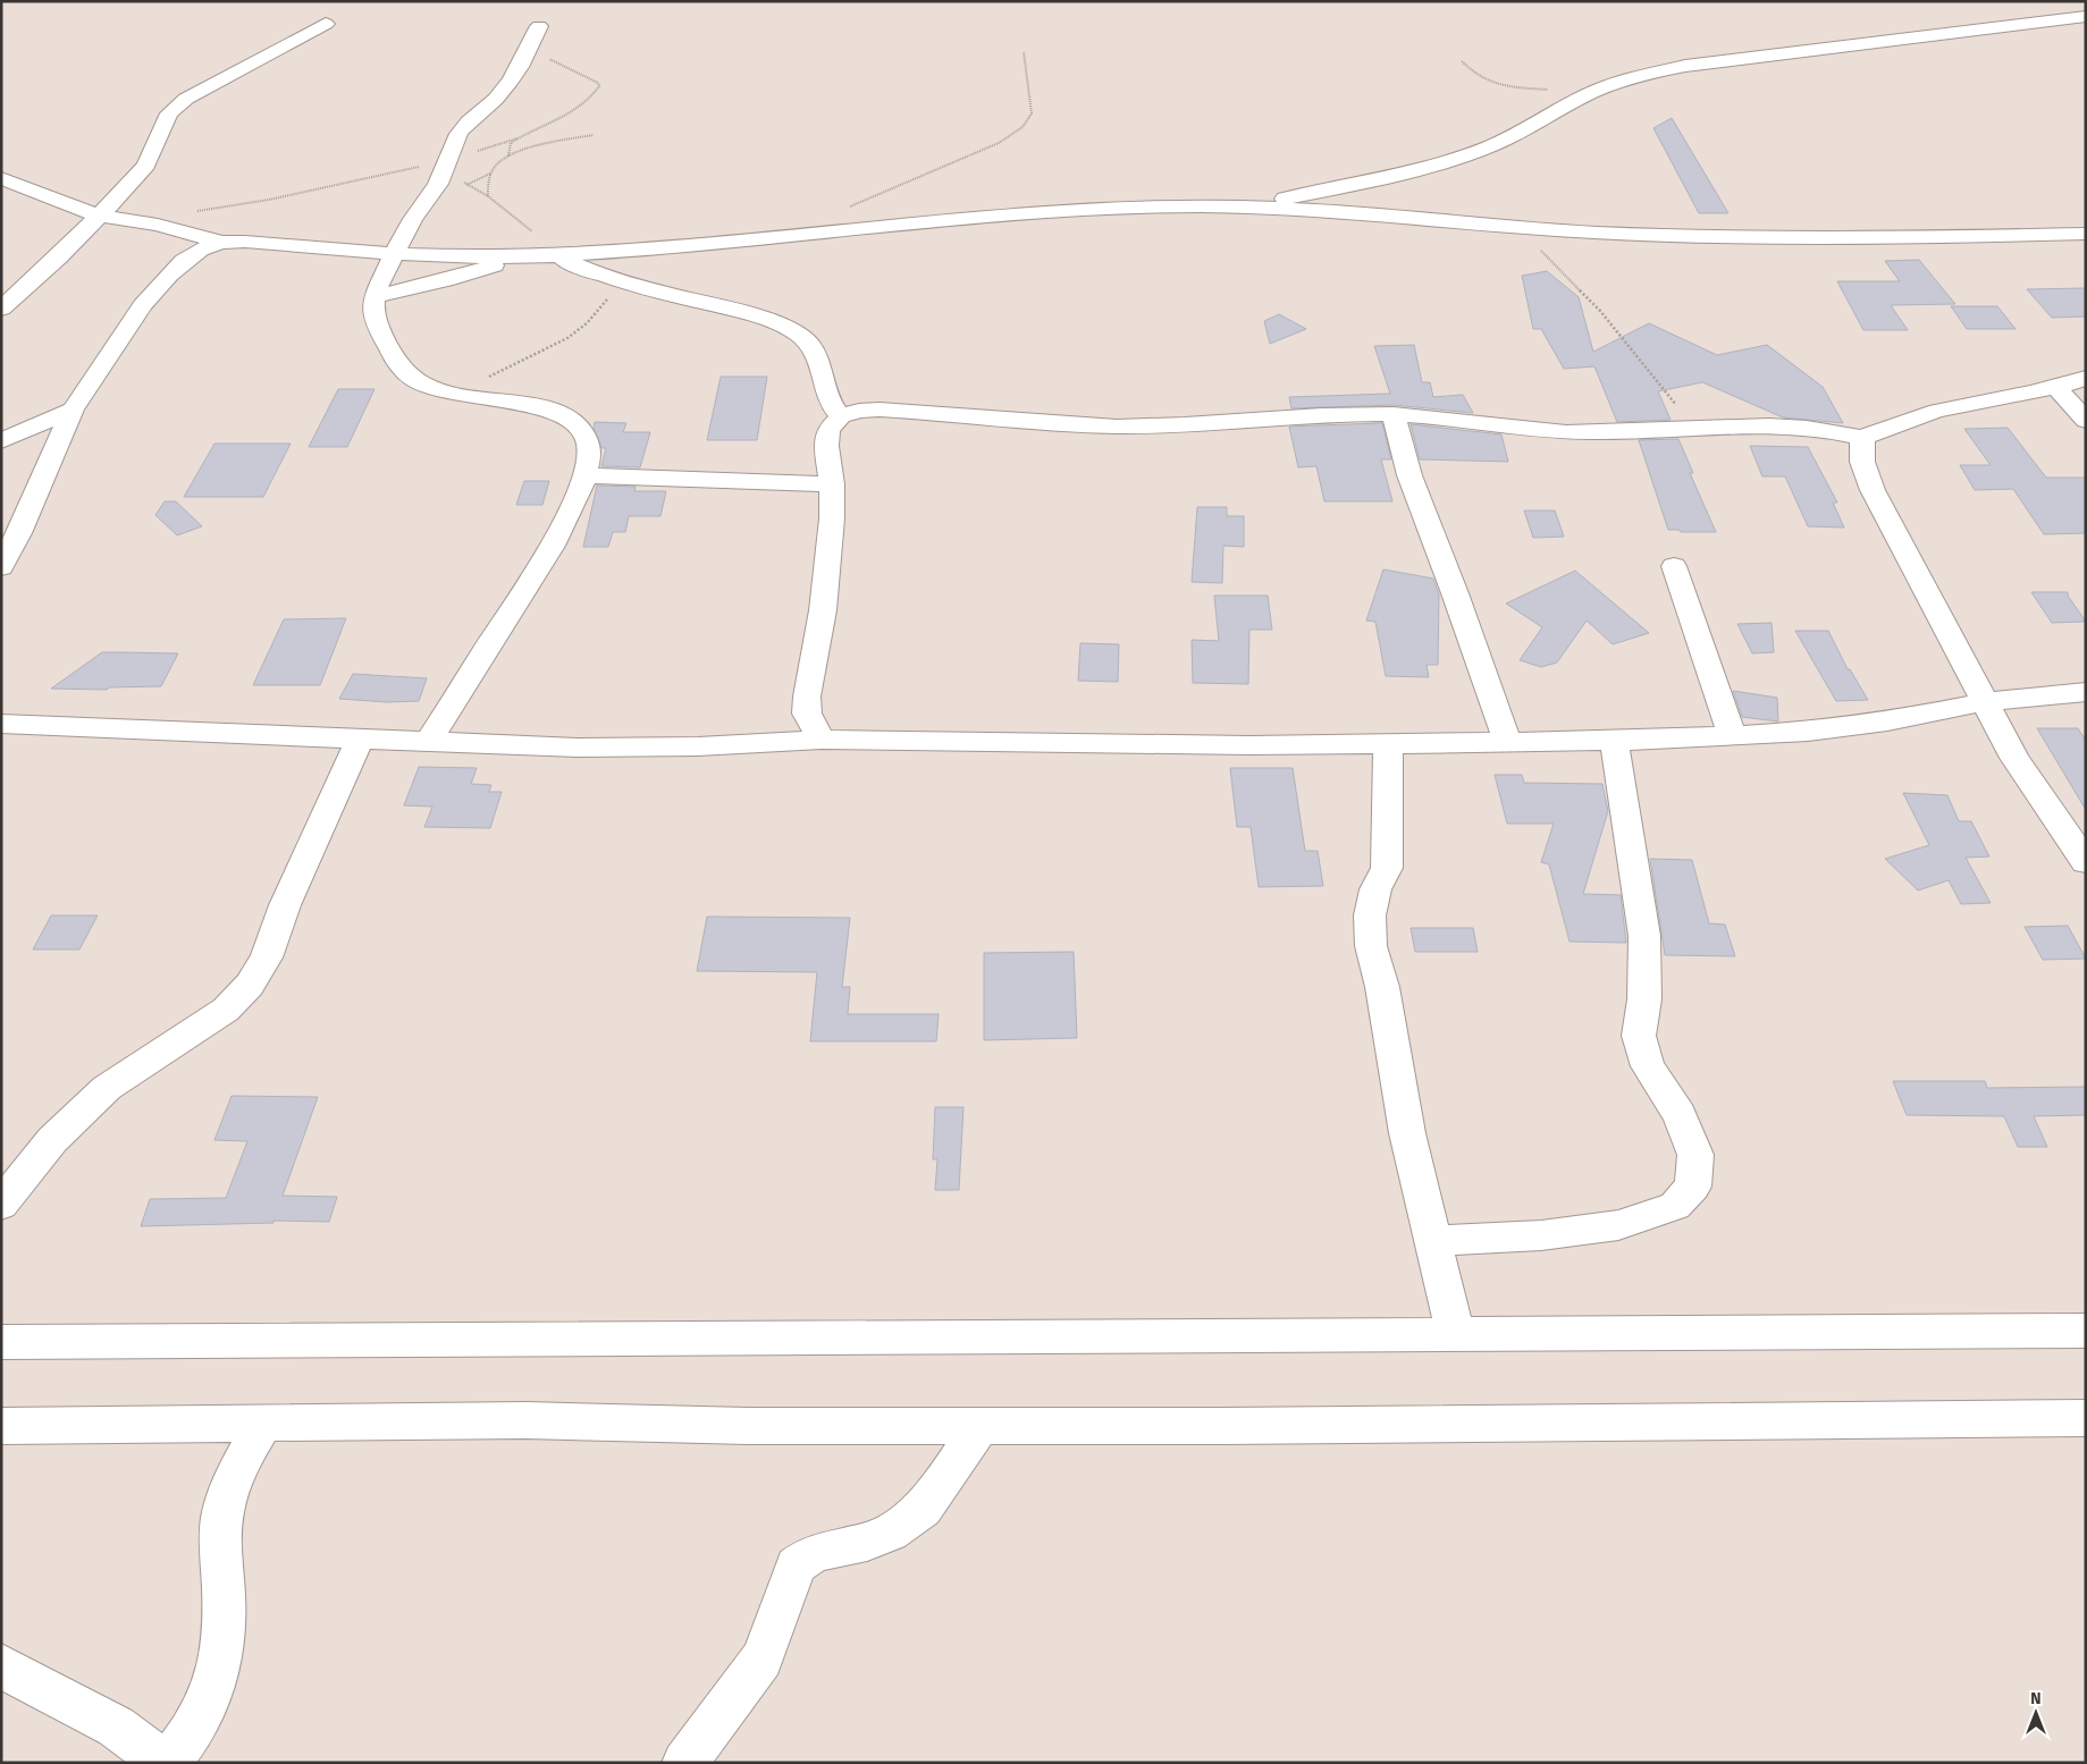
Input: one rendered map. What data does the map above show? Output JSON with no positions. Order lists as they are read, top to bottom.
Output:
{
  "north": "top"
}
